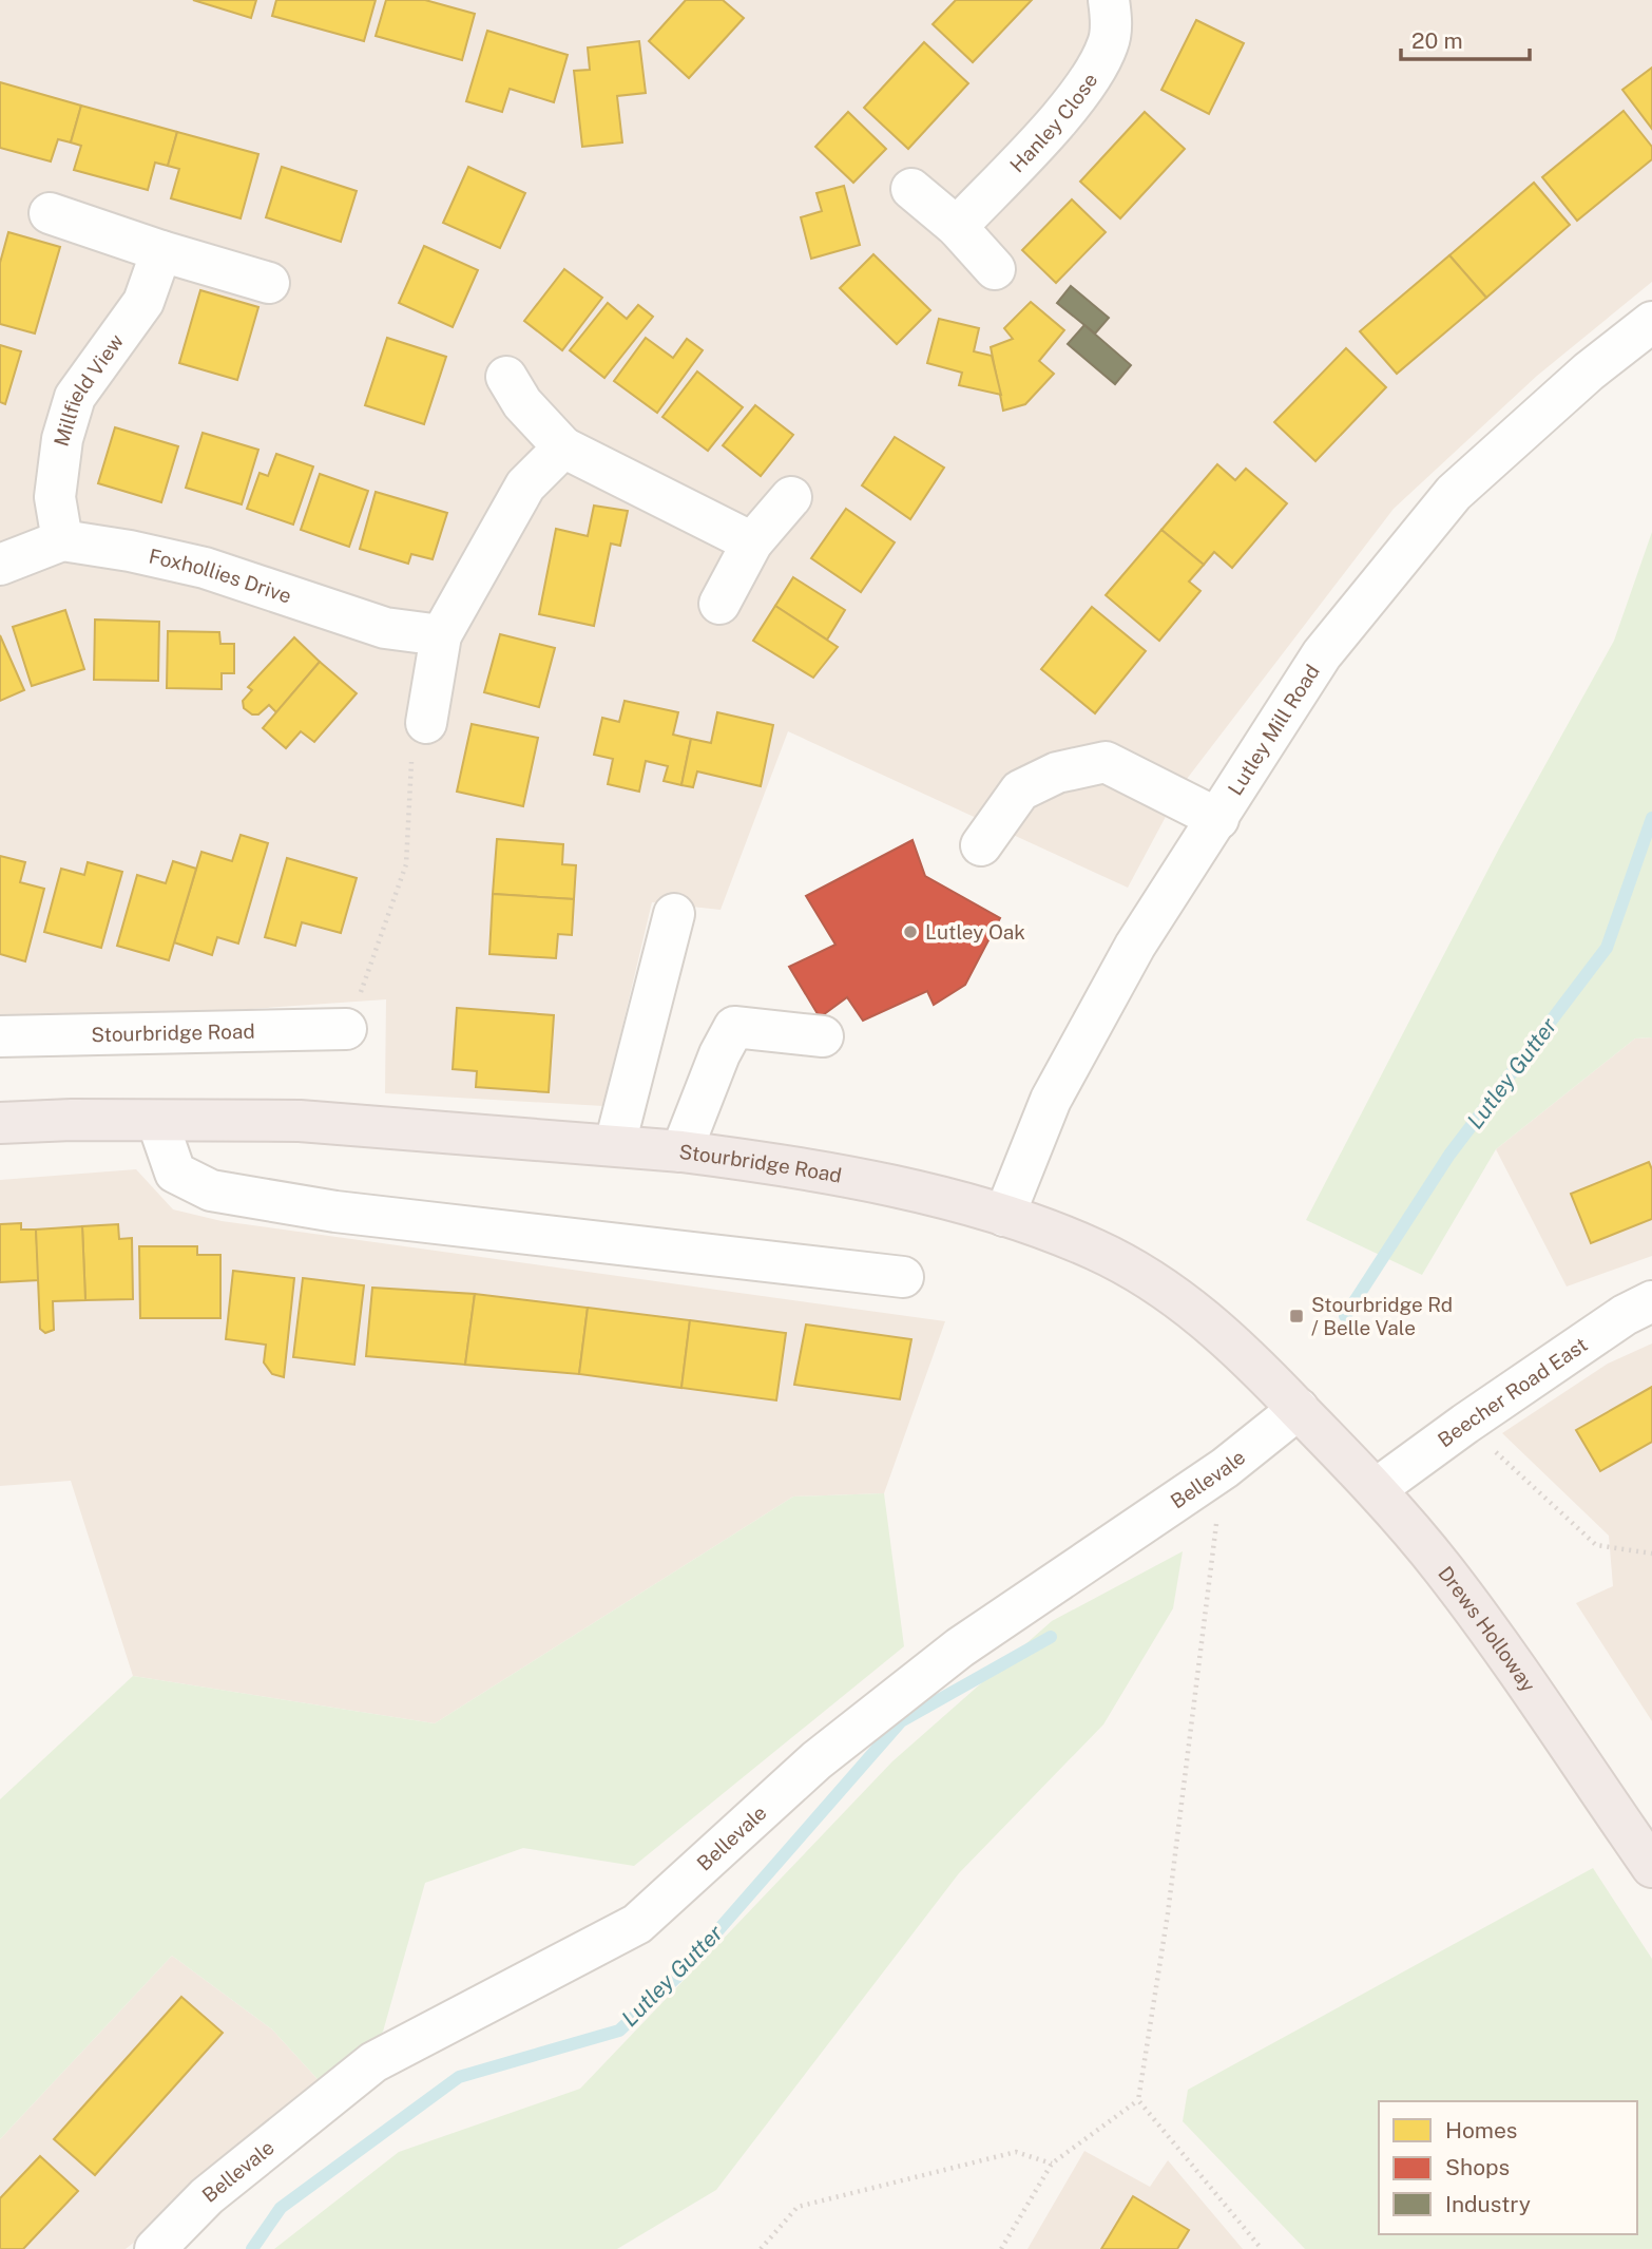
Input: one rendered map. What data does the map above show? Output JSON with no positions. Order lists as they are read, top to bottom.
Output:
{
  "streets": {
    "highway": ["Stourbridge Road", "Drews Holloway"],
    "street": [
      "Hanley Close",
      "Millfield View",
      "Foxhollies Drive",
      "Lutley Mill Road",
      "Beecher Road East",
      "Bellevale"
    ]
  },
  "crossings": [
    ["Millfield View", "Foxhollies Drive"],
    ["Lutley Mill Road", "Stourbridge Road"],
    ["Stourbridge Road", "Bellevale"],
    ["Stourbridge Road", "Drews Holloway"],
    ["Beecher Road East", "Drews Holloway"],
    ["Bellevale", "Drews Holloway"]
  ],
  "water": ["Lutley Gutter"],
  "places": {
    "other": ["Lutley Oak"],
    "transit": ["Stourbridge Rd / Belle Vale"]
  },
  "legend": ["Homes", "Shops", "Industry"],
  "scale_bar": "20 m"
}
